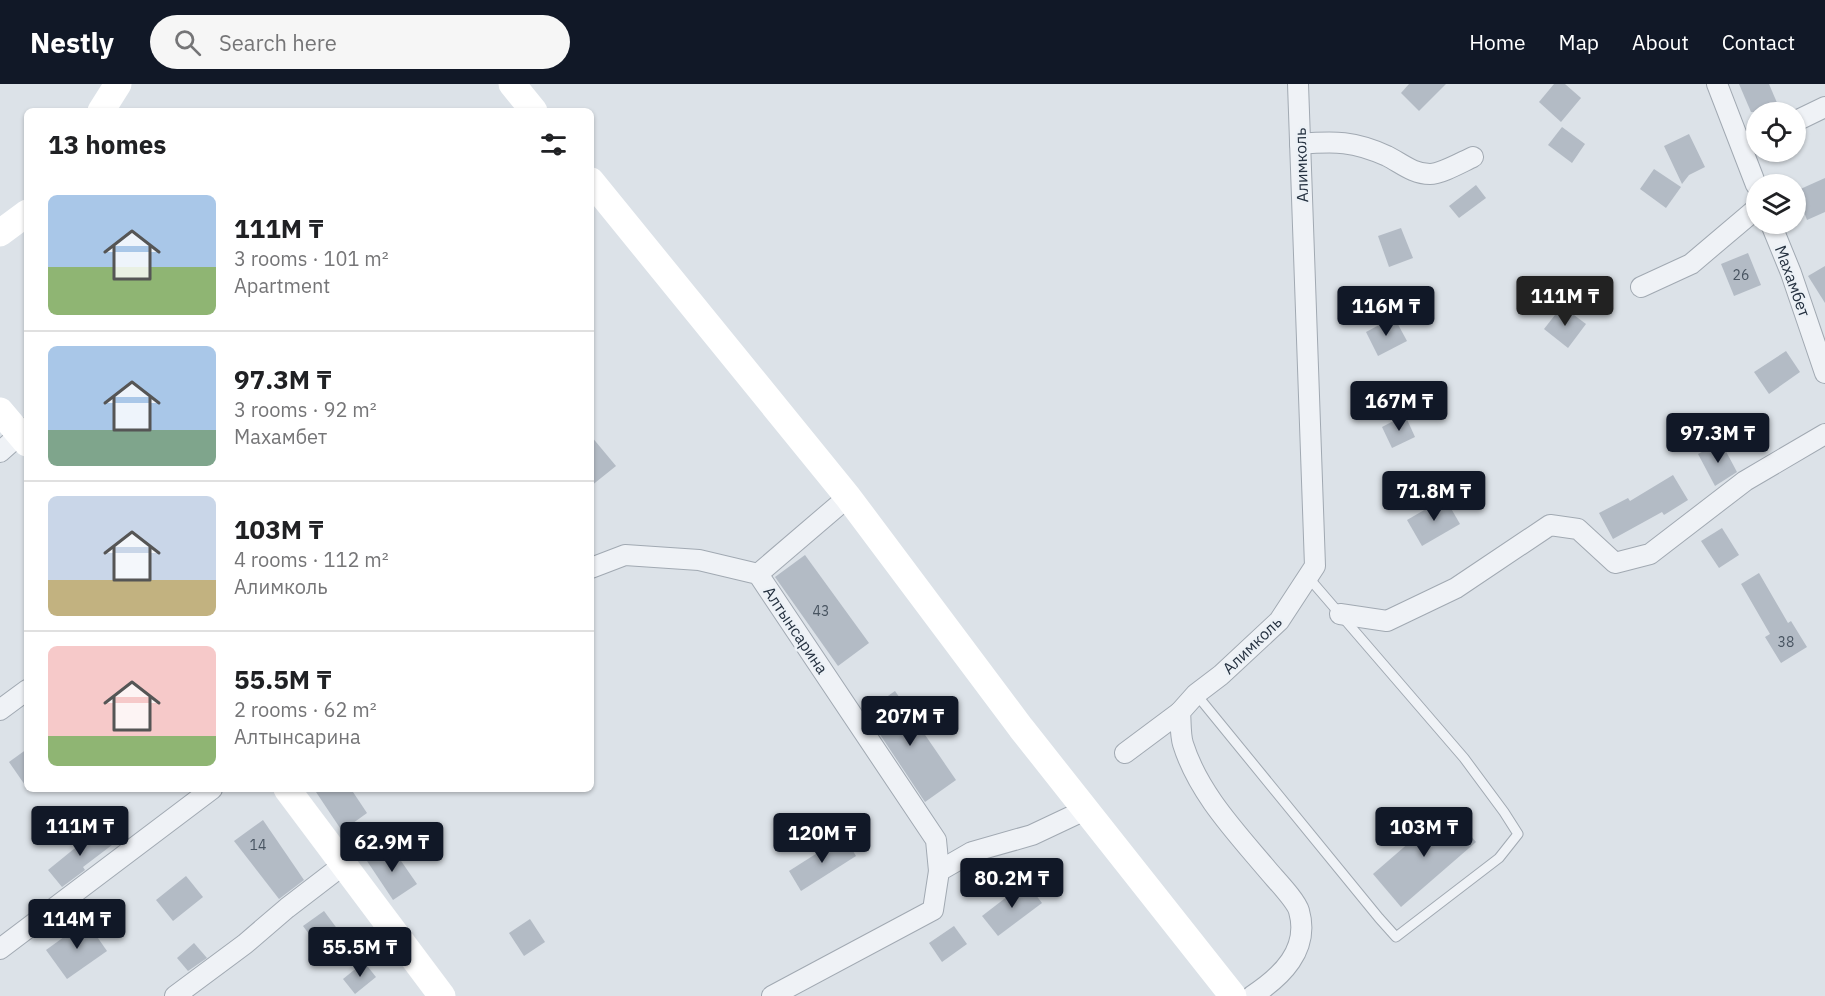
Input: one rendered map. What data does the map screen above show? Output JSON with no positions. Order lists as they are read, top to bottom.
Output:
{
  "streets": {
    "street": ["Алимколь", "Махамбет", "Алтынсарина"]
  },
  "house_numbers": [
    "26",
    "43",
    "38",
    "14"
  ],
  "page": {
    "header": "Nestly",
    "search": "Search here",
    "nav": [
      "Home",
      "Map",
      "About",
      "Contact"
    ],
    "heading": "13 homes",
    "list": [
      {
        "name": "111M ₸",
        "note": "3 rooms · 101 m² · Apartment"
      },
      {
        "name": "97.3M ₸",
        "note": "3 rooms · 92 m² · Махамбет"
      },
      {
        "name": "103M ₸",
        "note": "4 rooms · 112 m² · Алимколь"
      },
      {
        "name": "55.5M ₸",
        "note": "2 rooms · 62 m² · Алтынсарина"
      }
    ],
    "price": [
      "111M ₸",
      "116M ₸",
      "167M ₸",
      "97.3M ₸",
      "71.8M ₸",
      "207M ₸",
      "111M ₸",
      "103M ₸",
      "120M ₸",
      "62.9M ₸",
      "80.2M ₸",
      "114M ₸",
      "55.5M ₸"
    ]
  }
}
